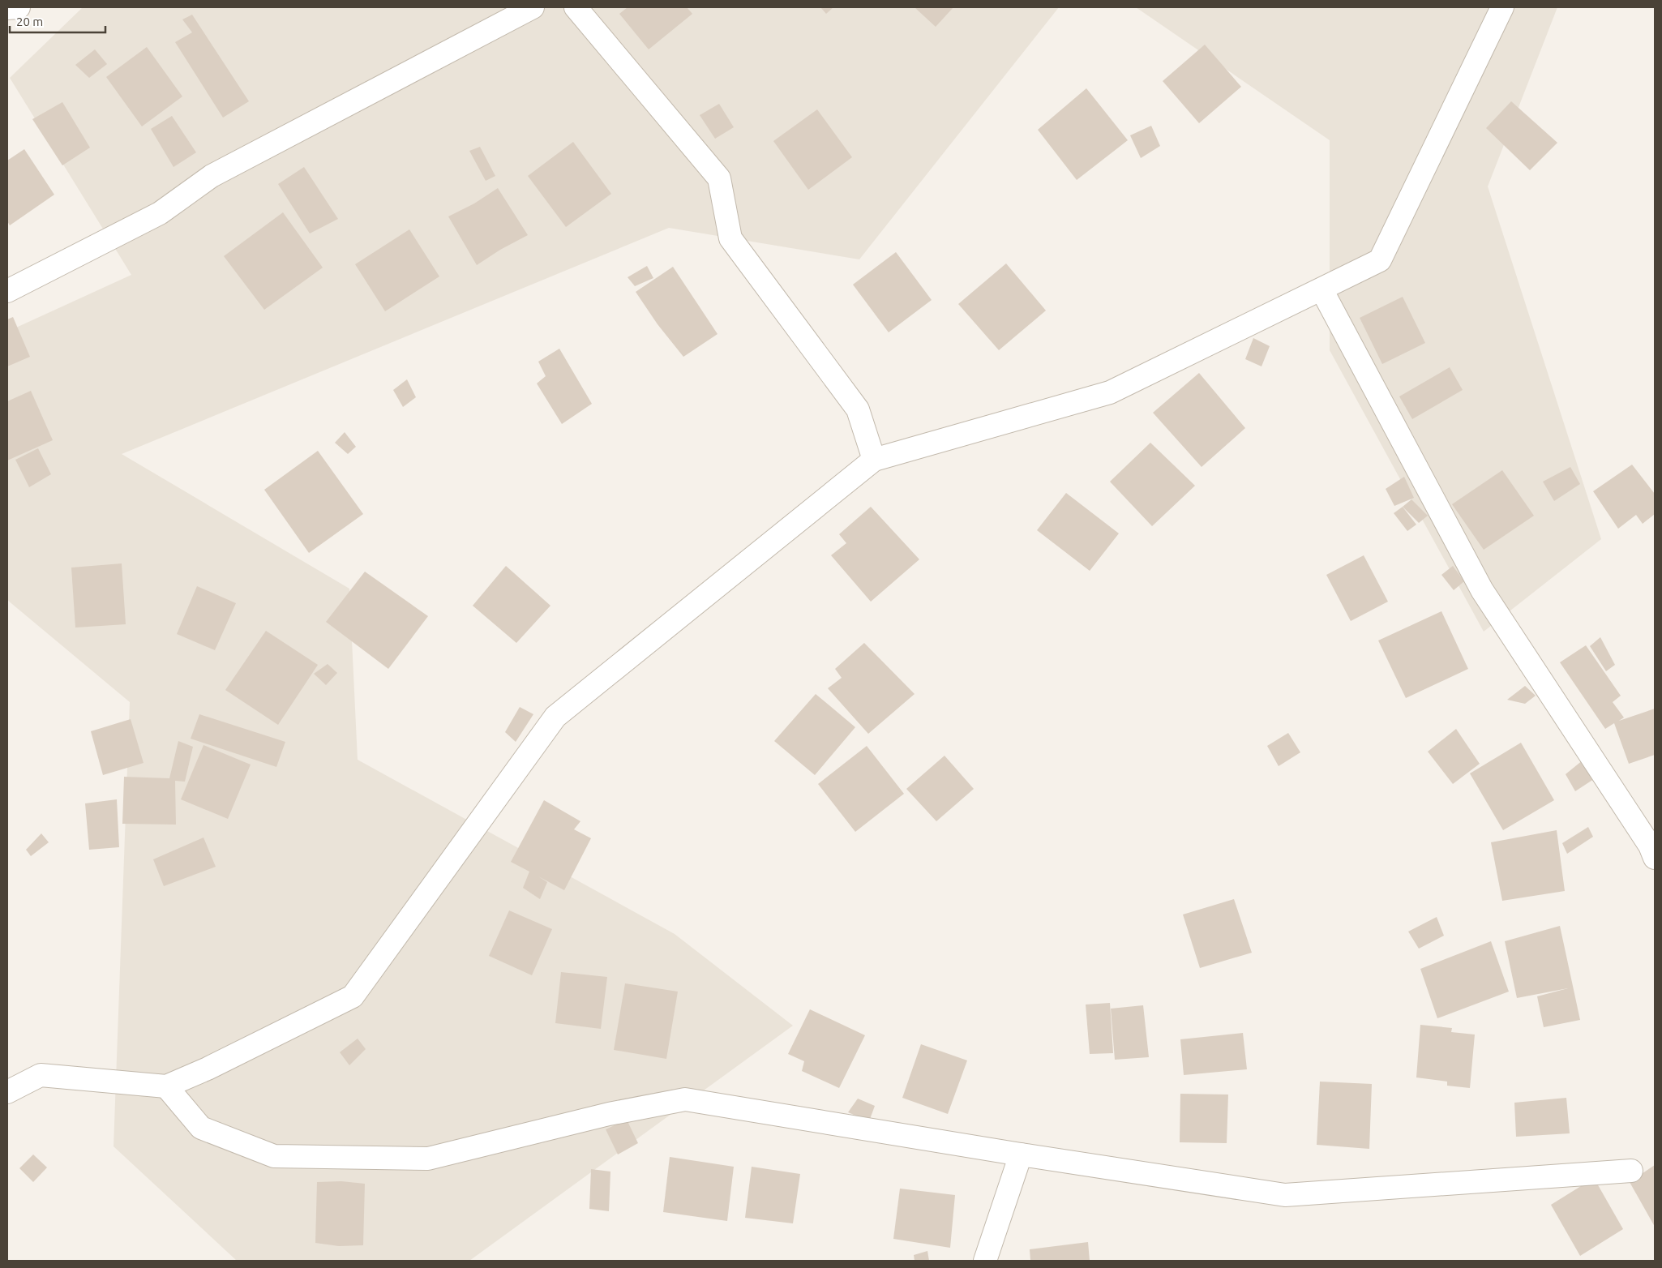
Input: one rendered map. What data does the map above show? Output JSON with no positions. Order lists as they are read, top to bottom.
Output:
{
  "scale_bar": "20 m"
}
